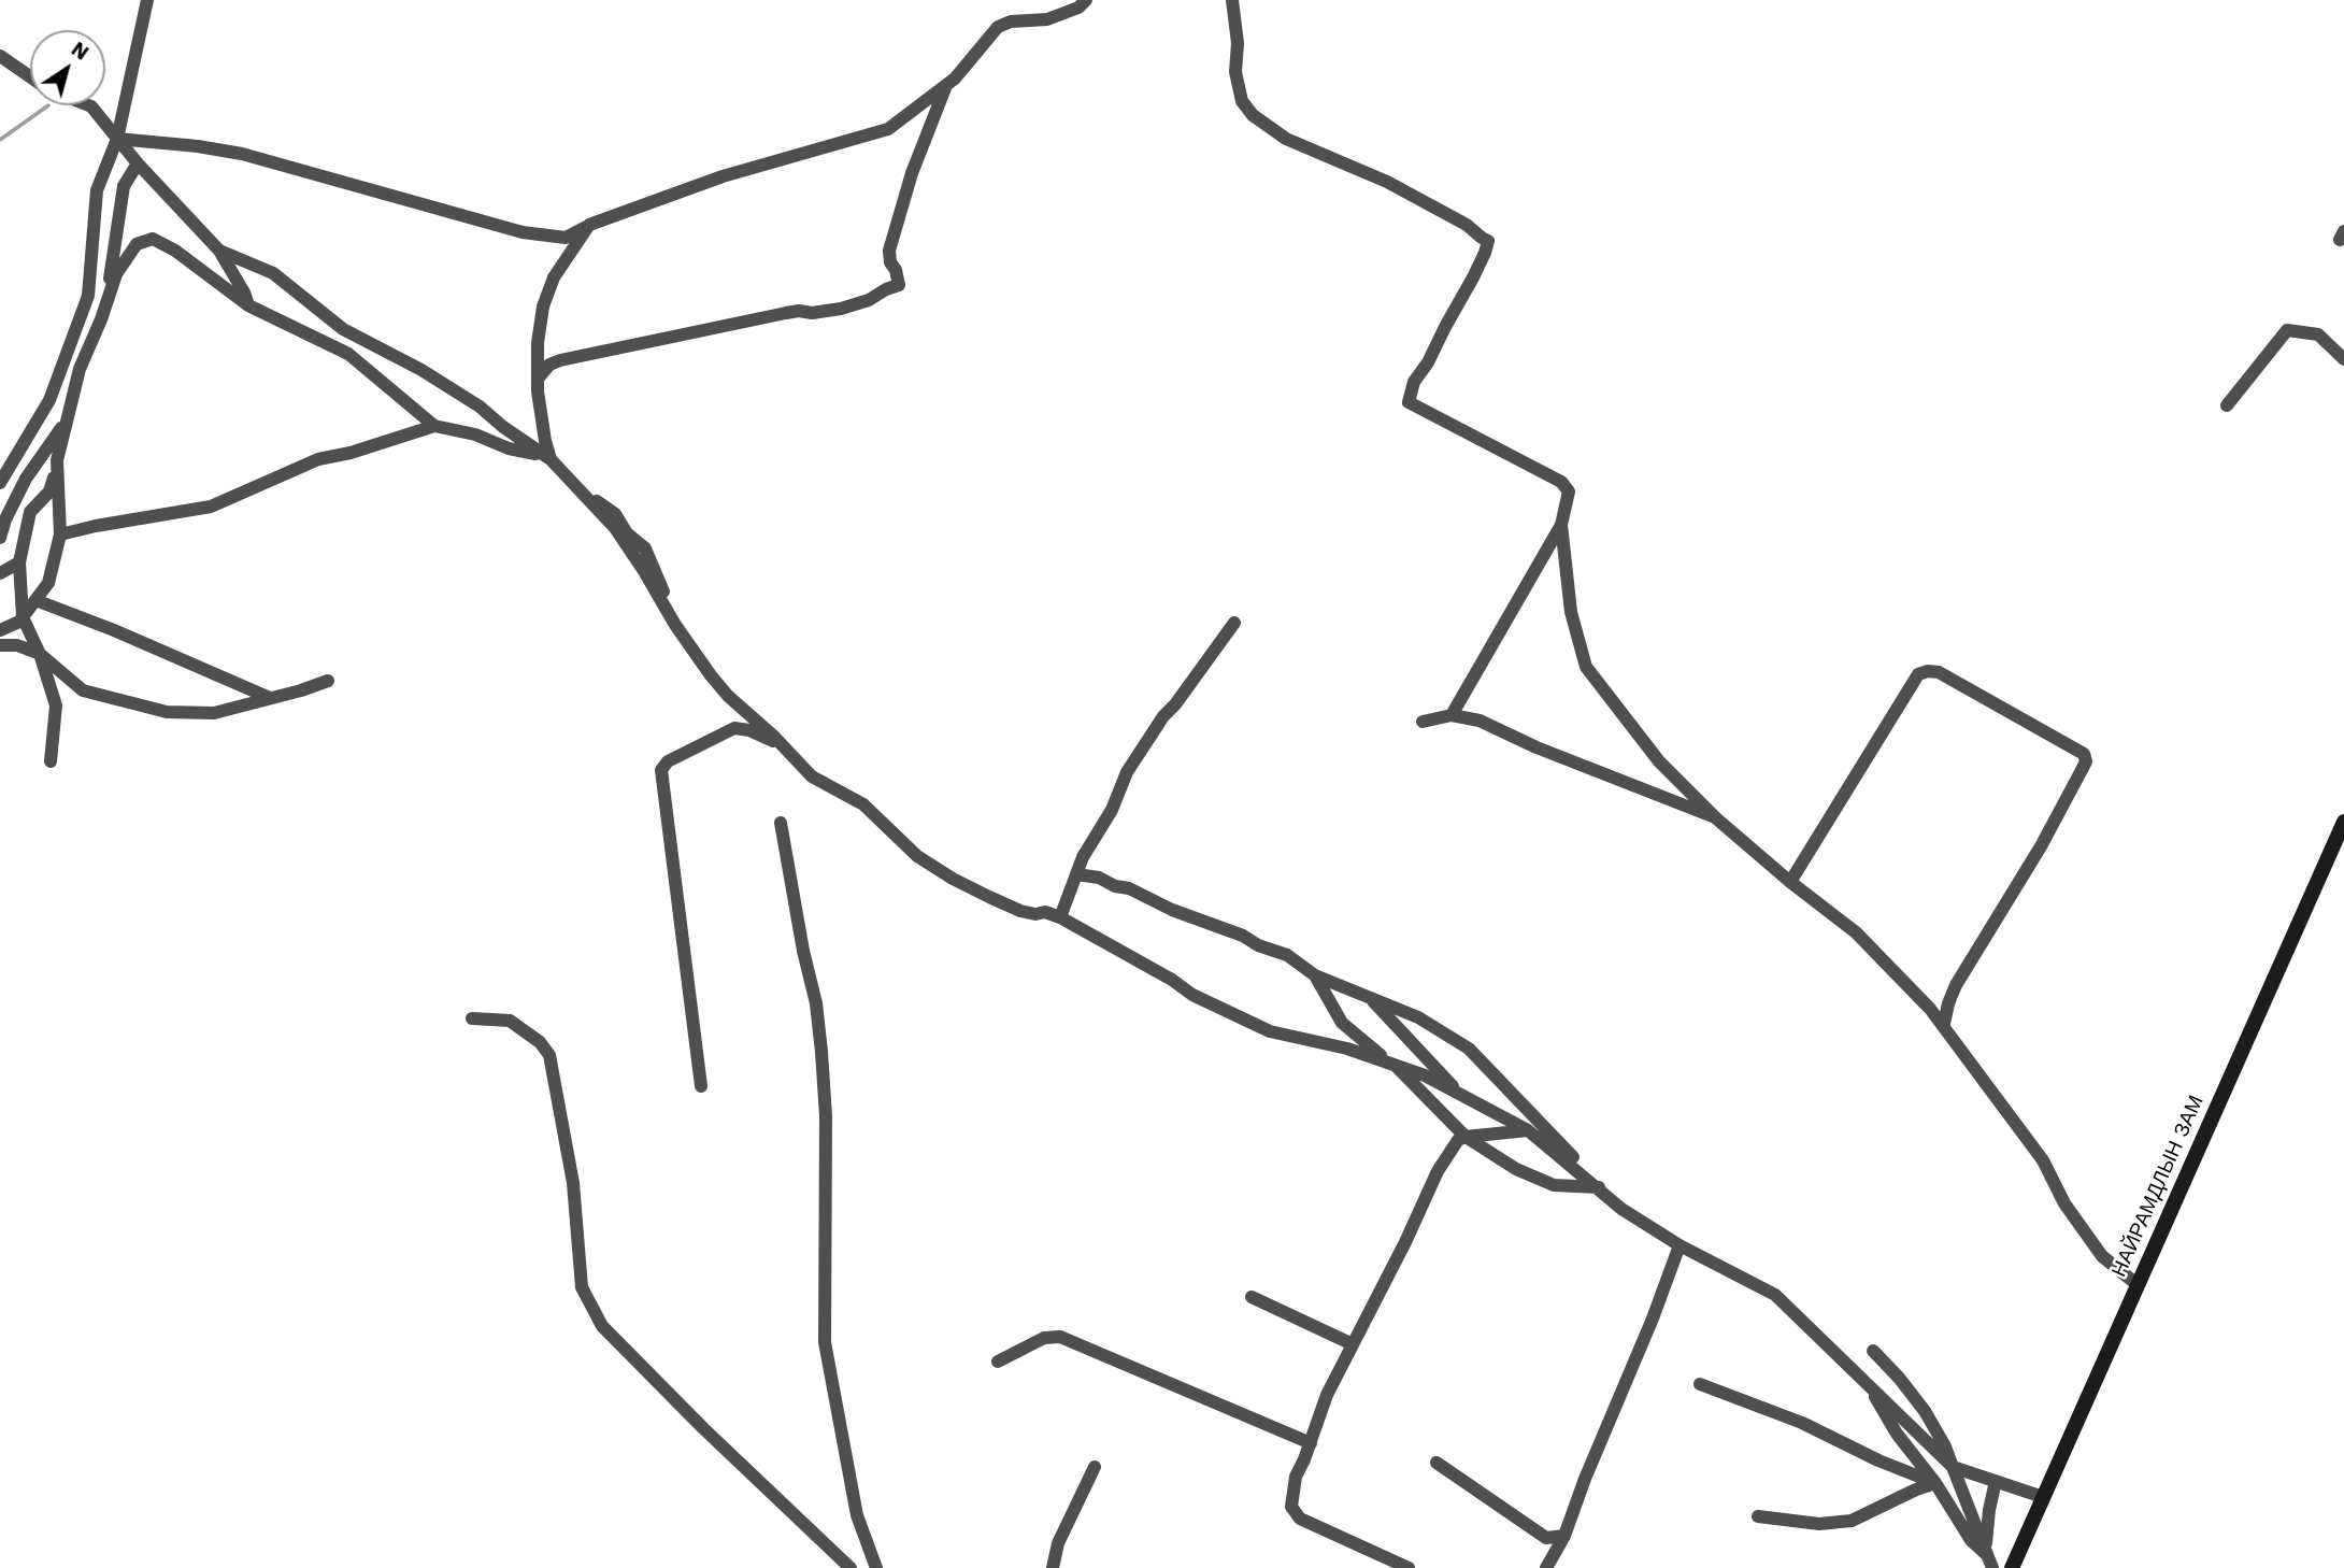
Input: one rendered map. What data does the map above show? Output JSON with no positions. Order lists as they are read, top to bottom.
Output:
{
  "streets": {
    "main road": ["НАЙРАМДЛЫН ЗАМ"]
  },
  "north": "top right"
}
